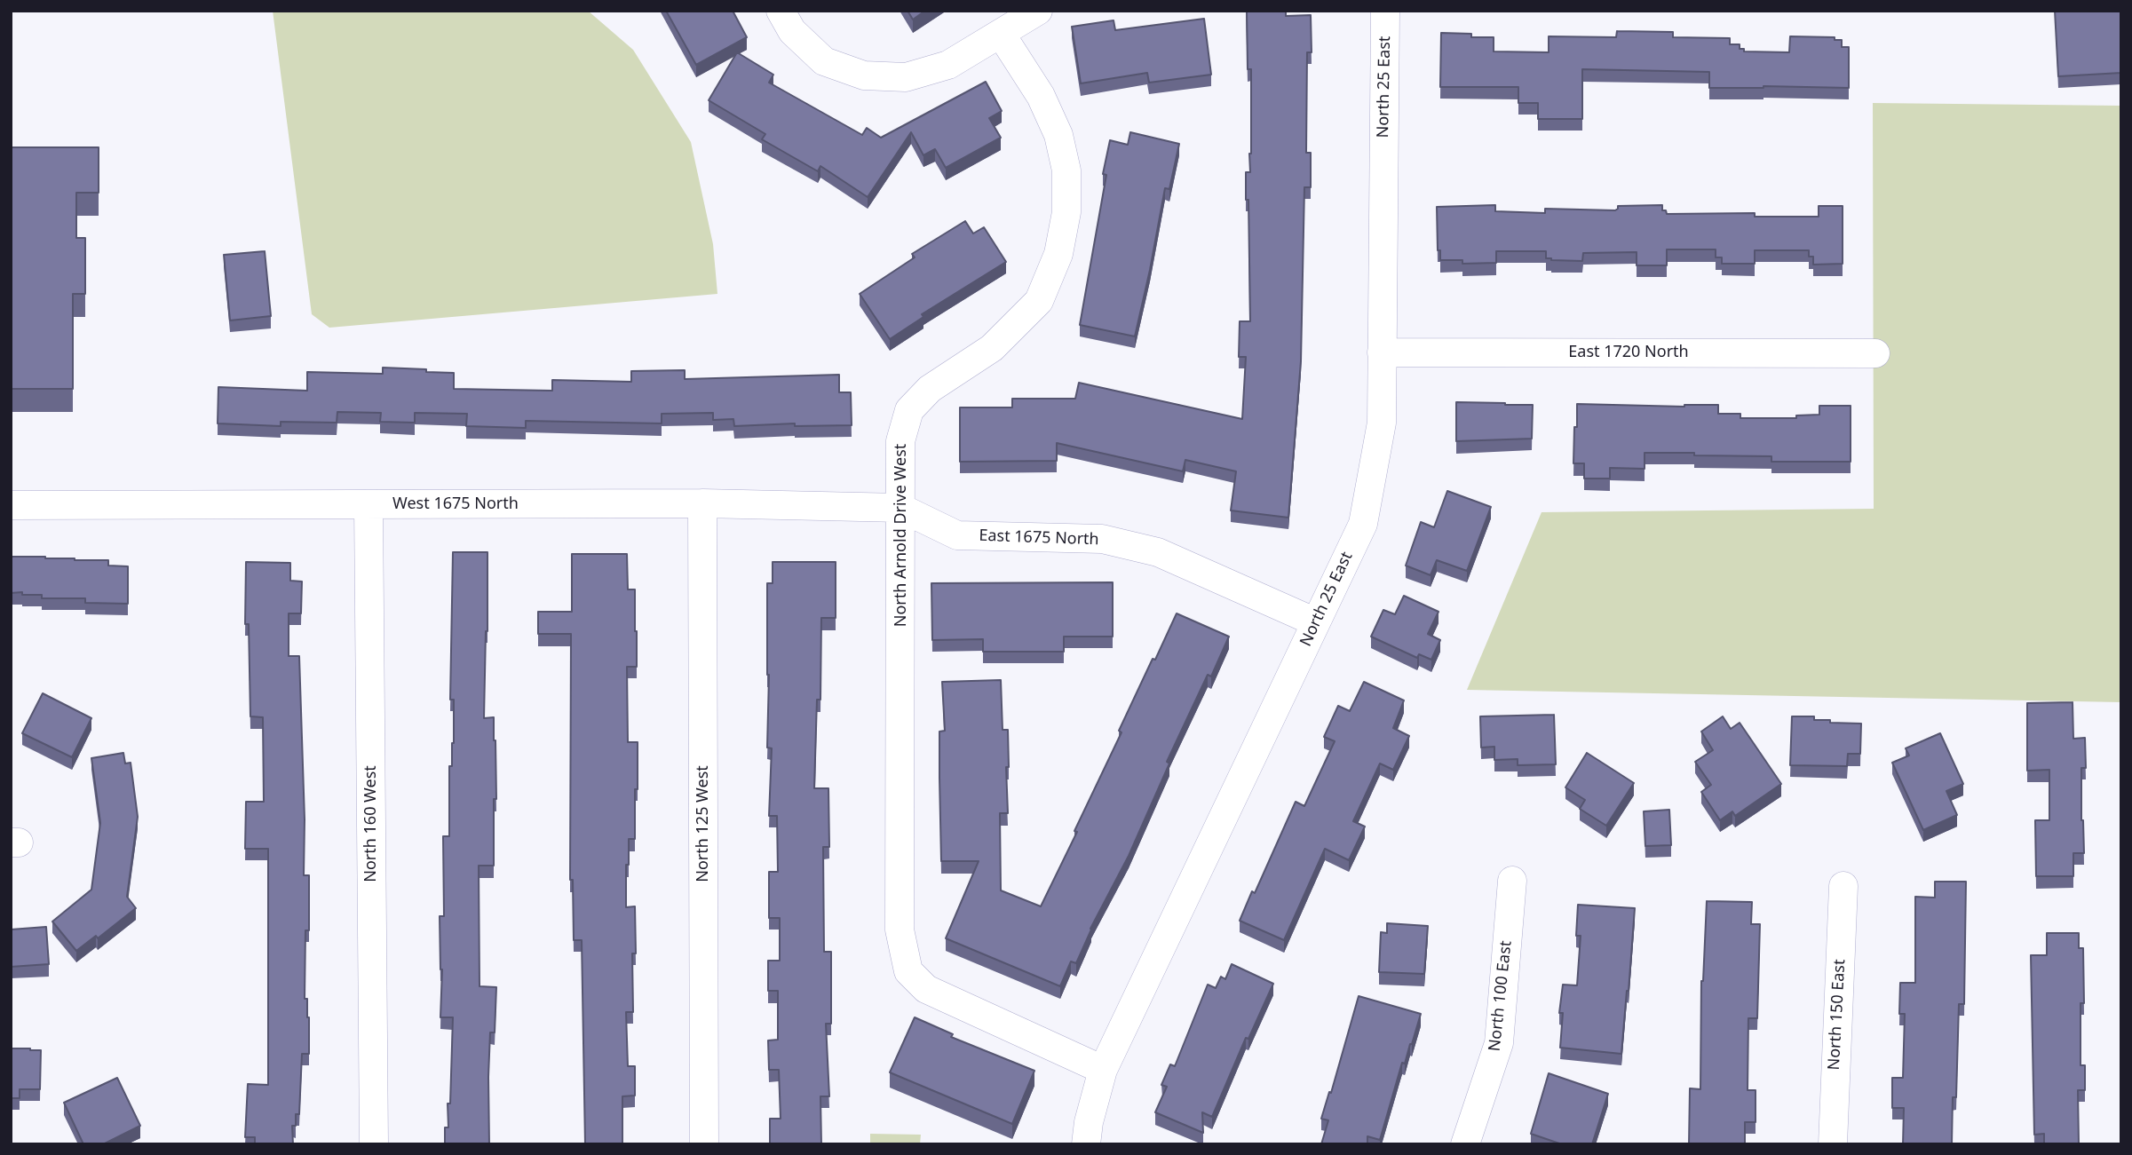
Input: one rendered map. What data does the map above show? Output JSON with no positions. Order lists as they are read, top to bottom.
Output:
{
  "streets": {
    "street": [
      "North 25 East",
      "East 1720 North",
      "West 1675 North",
      "North Arnold Drive West",
      "East 1675 North",
      "North 160 West",
      "North 125 West",
      "North 100 East",
      "North 150 East"
    ]
  },
  "crossings": [
    ["North 25 East", "East 1720 North"],
    ["North 25 East", "North Arnold Drive West"],
    ["North 25 East", "East 1675 North"],
    ["West 1675 North", "North Arnold Drive West"],
    ["West 1675 North", "East 1675 North"],
    ["West 1675 North", "North 160 West"],
    ["West 1675 North", "North 125 West"],
    ["North Arnold Drive West", "East 1675 North"]
  ]
}
